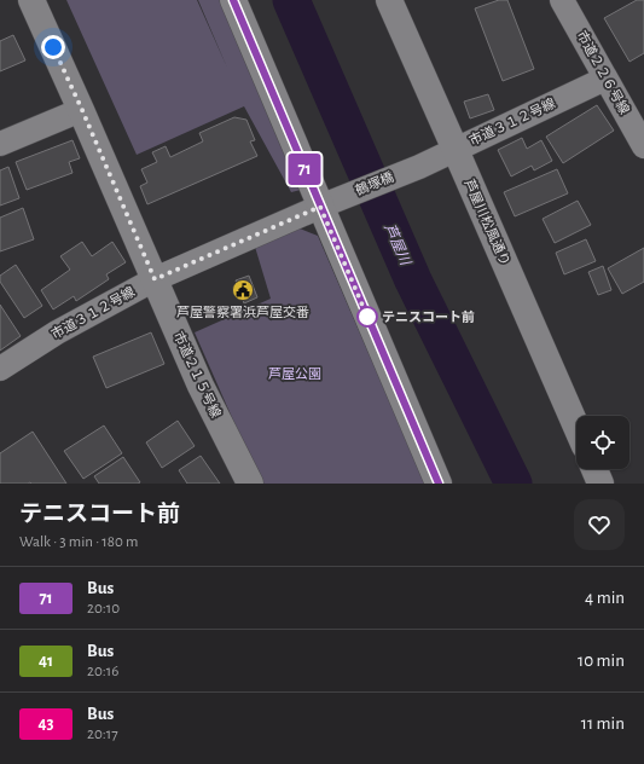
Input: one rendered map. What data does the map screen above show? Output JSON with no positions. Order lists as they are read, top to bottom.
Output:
{
  "streets": {
    "street": [
      "市道２２６号線",
      "市道３１２号線",
      "鵺塚橋",
      "芦屋川松風通り",
      "市道２１５号線"
    ]
  },
  "crossings": [
    ["市道２２６号線", "市道３１２号線"],
    ["市道３１２号線", "鵺塚橋"],
    ["市道３１２号線", "芦屋川松風通り"],
    ["市道３１２号線", "市道２１５号線"]
  ],
  "water": ["芦屋川"],
  "parks": ["芦屋公園"],
  "places": {
    "public building": ["芦屋警察署浜芦屋交番"],
    "other": ["テニスコート前"]
  },
  "lines": ["bus line 71"],
  "page": {
    "on_map": "71",
    "heading": ["テニスコート前", "Walk · 3 min · 180 m"],
    "list": [
      {
        "mark": "71",
        "name": "Bus",
        "note": "20:10",
        "value": "4 min"
      },
      {
        "mark": "41",
        "name": "Bus",
        "note": "20:16",
        "value": "10 min"
      },
      {
        "mark": "43",
        "name": "Bus",
        "note": "20:17",
        "value": "11 min"
      }
    ]
  }
}
